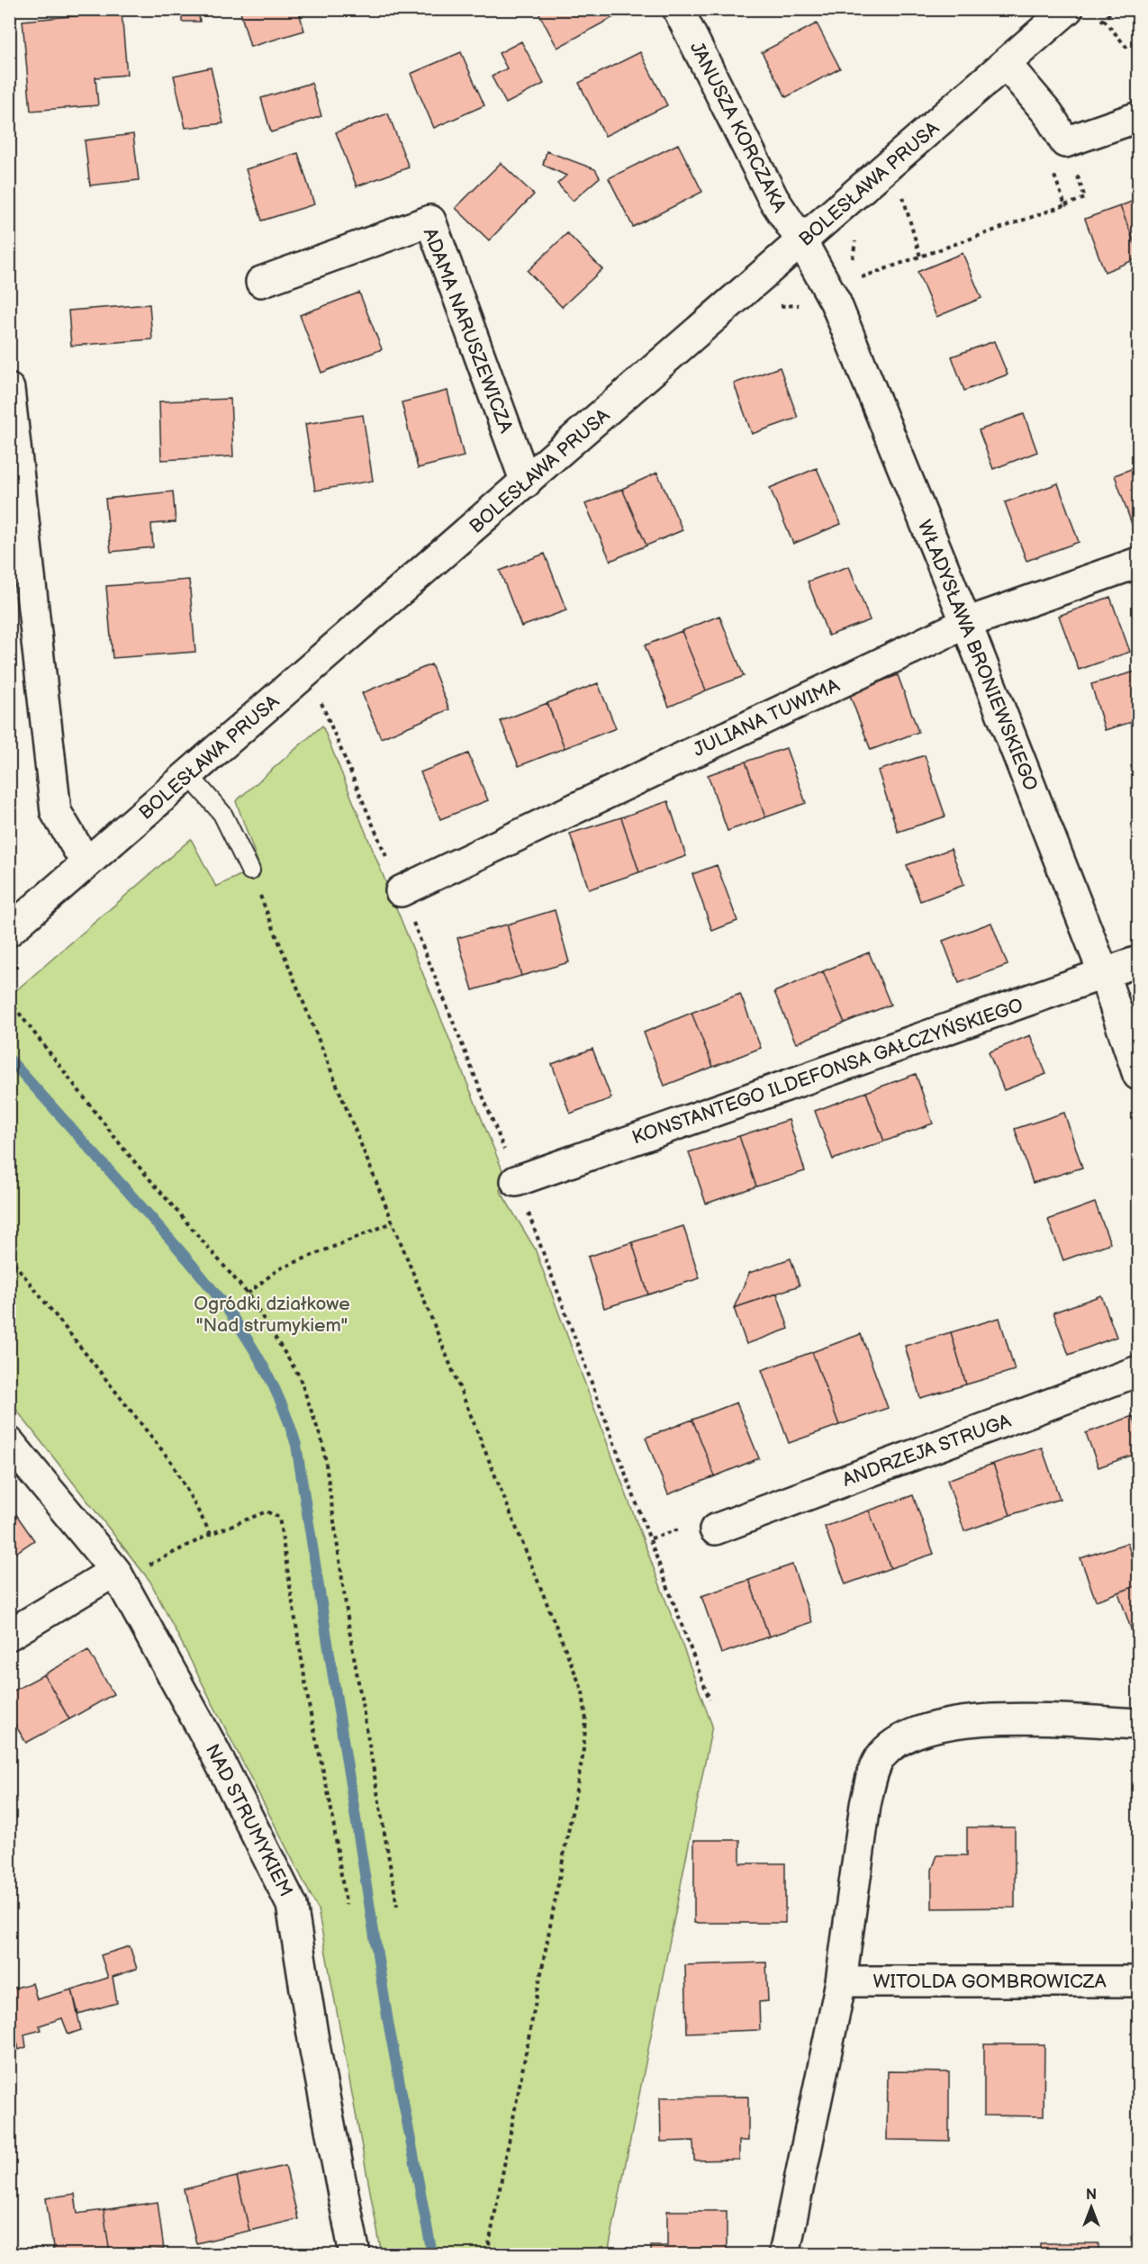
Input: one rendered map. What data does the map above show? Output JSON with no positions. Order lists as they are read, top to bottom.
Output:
{
  "streets": {
    "street": [
      "JANUSZA KORCZAKA",
      "BOLESŁAWA PRUSA",
      "ADAMA NARUSZEWICZA",
      "WŁADYSŁAWA BRONIEWSKIEGO",
      "JULIANA TUWIMA",
      "KONSTANTEGO ILDEFONSA GAŁCZYŃSKIEGO",
      "ANDRZEJA STRUGA",
      "NAD STRUMYKIEM",
      "WITOLDA GOMBROWICZA"
    ]
  },
  "crossings": [
    ["JANUSZA KORCZAKA", "BOLESŁAWA PRUSA"],
    ["JANUSZA KORCZAKA", "WŁADYSŁAWA BRONIEWSKIEGO"],
    ["BOLESŁAWA PRUSA", "ADAMA NARUSZEWICZA"],
    ["BOLESŁAWA PRUSA", "WŁADYSŁAWA BRONIEWSKIEGO"],
    ["WŁADYSŁAWA BRONIEWSKIEGO", "JULIANA TUWIMA"],
    ["WŁADYSŁAWA BRONIEWSKIEGO", "KONSTANTEGO ILDEFONSA GAŁCZYŃSKIEGO"]
  ],
  "parks": ["Ogródki działkowe \"Nad strumykiem\""],
  "north": "top"
}
